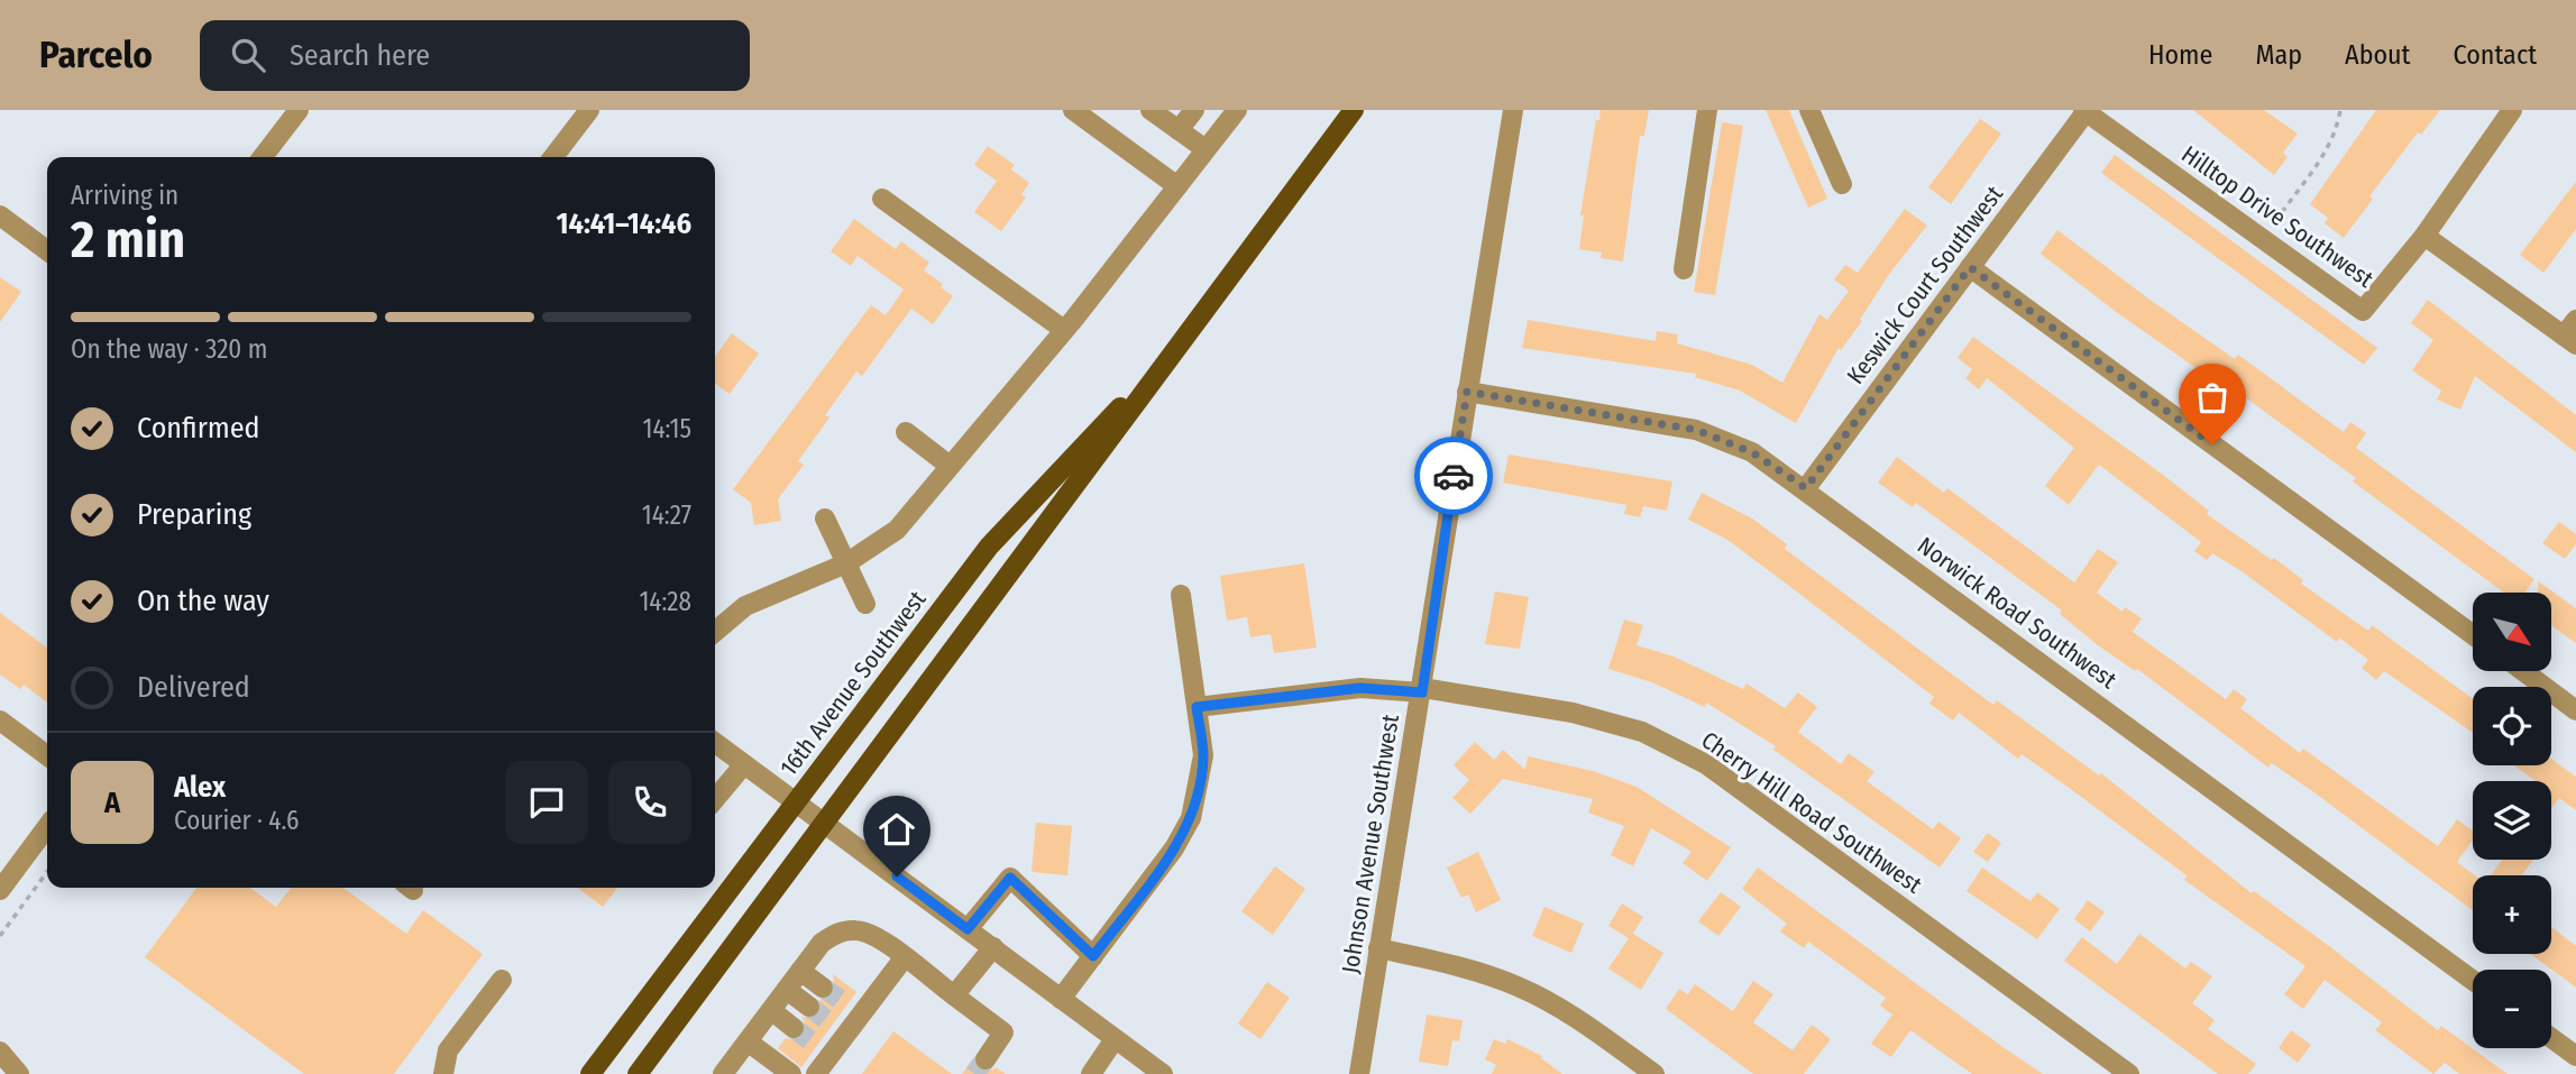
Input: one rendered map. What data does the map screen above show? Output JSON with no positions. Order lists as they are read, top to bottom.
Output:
{
  "streets": {
    "main road": ["16th Avenue Southwest"],
    "street": [
      "Hilltop Drive Southwest",
      "Keswick Court Southwest",
      "Norwick Road Southwest",
      "Cherry Hill Road Southwest",
      "Johnson Avenue Southwest"
    ]
  },
  "crossings": [
    ["Hilltop Drive Southwest", "Keswick Court Southwest"],
    ["Keswick Court Southwest", "Norwick Road Southwest"],
    ["Norwick Road Southwest", "Johnson Avenue Southwest"],
    ["Cherry Hill Road Southwest", "Johnson Avenue Southwest"]
  ],
  "north": "bottom right",
  "page": {
    "header": "Parcelo",
    "search": "Search here",
    "nav": [
      "Home",
      "Map",
      "About",
      "Contact"
    ],
    "heading": ["2 min", "Arriving in", "14:41–14:46"],
    "panel": ["Alex", "Courier · 4.6"],
    "bar": "On the way · 320 m",
    "list": [
      ["Confirmed", "14:15"],
      ["Preparing", "14:27"],
      ["On the way", "14:28"],
      "Delivered"
    ],
    "map_buttons": ["+", "−"],
    "round": "A"
  }
}
